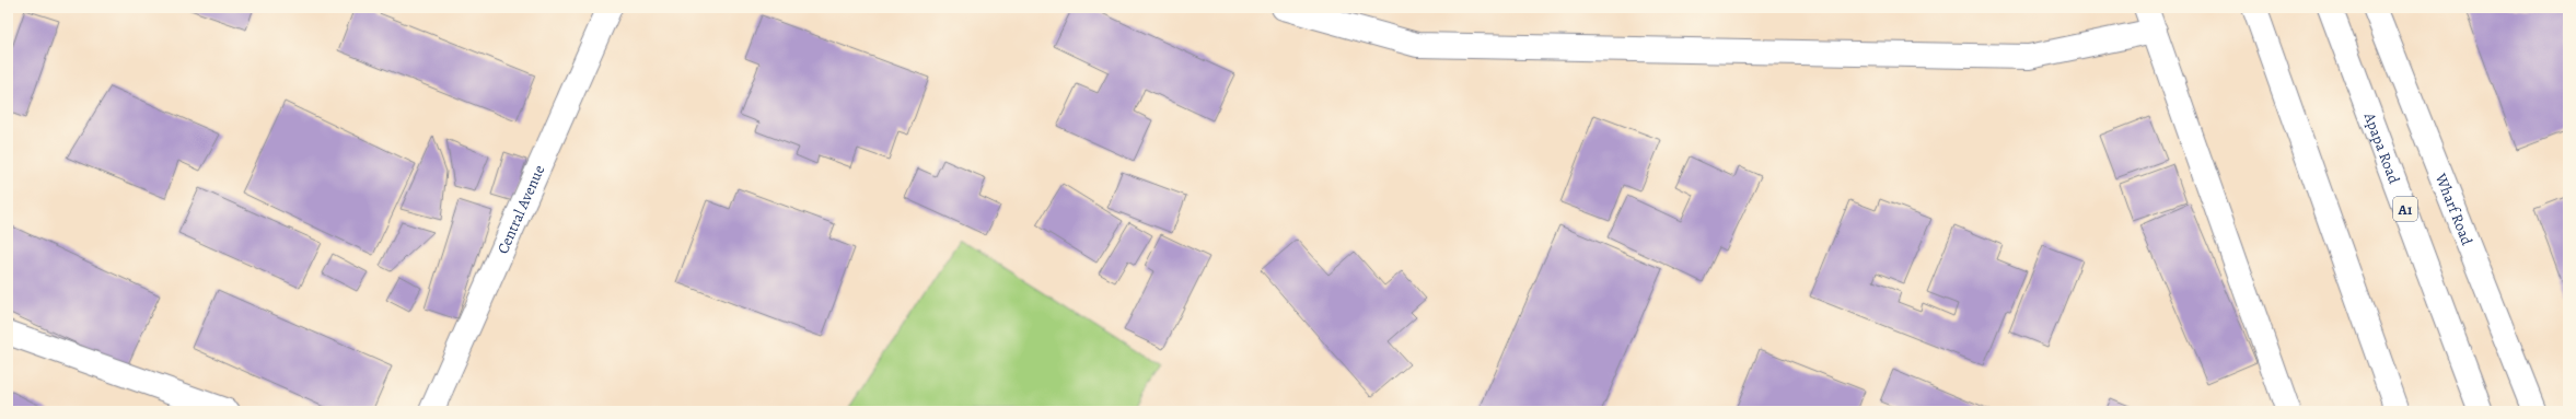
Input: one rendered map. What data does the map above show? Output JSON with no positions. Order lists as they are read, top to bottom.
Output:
{
  "streets": {
    "street": [
      "Apapa Road",
      "A1",
      "Central Avenue",
      "Wharf Road"
    ]
  }
}
